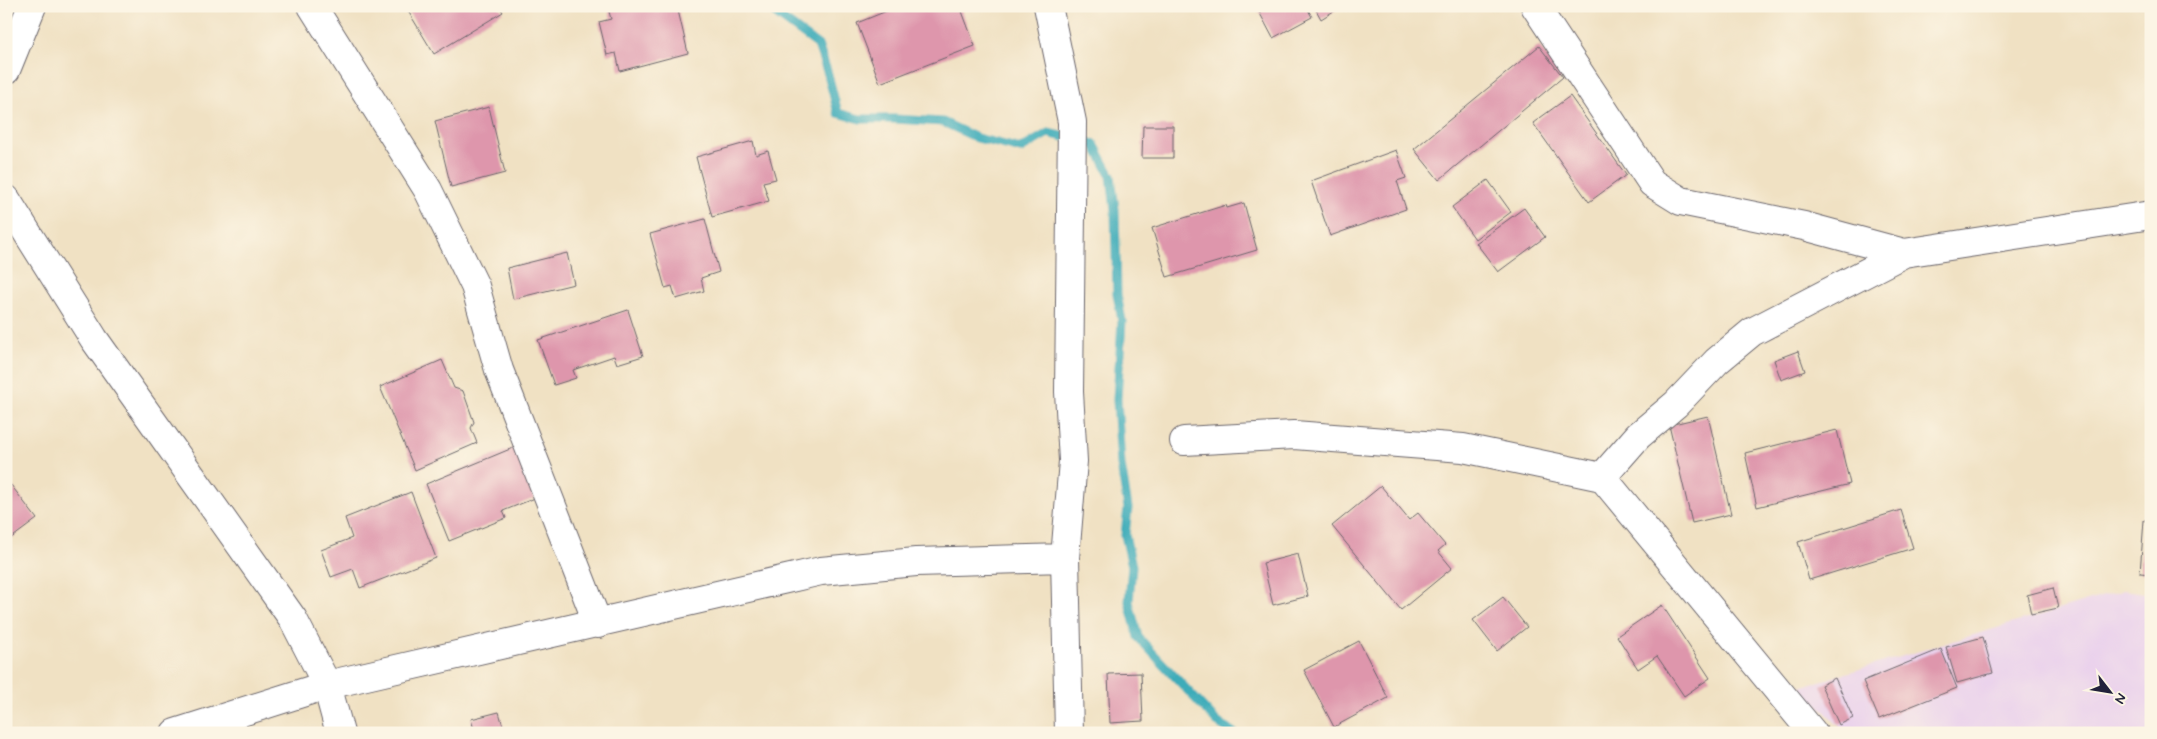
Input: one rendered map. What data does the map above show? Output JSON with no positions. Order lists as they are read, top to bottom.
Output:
{
  "north": "bottom right"
}
